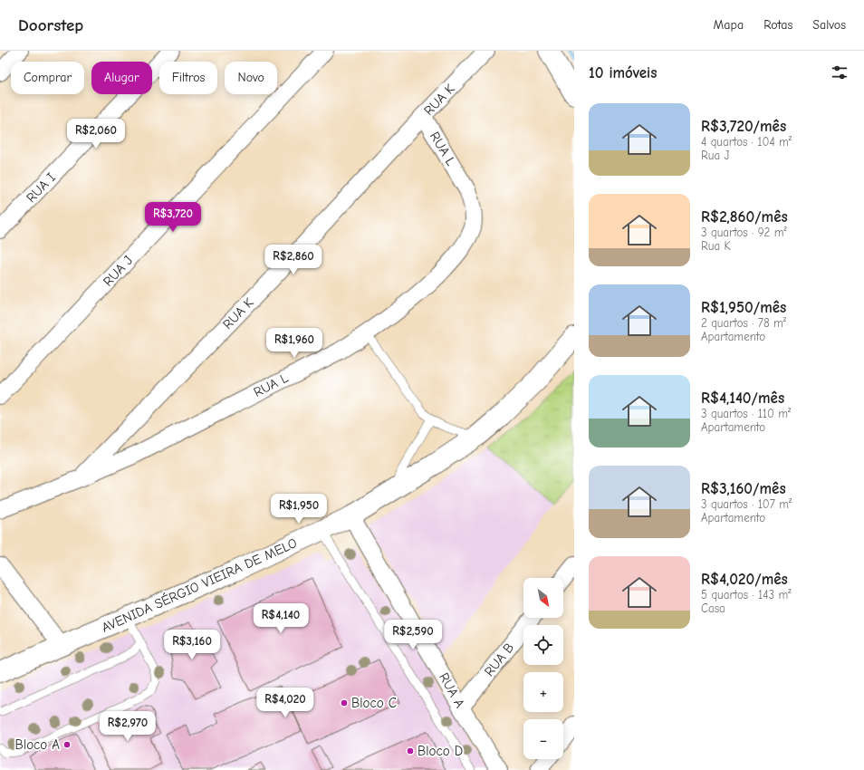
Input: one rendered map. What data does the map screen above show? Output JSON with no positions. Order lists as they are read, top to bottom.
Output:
{
  "streets": {
    "street": [
      "RUA K",
      "RUA L",
      "RUA I",
      "RUA J",
      "AVENIDA SÉRGIO VIEIRA DE MELO",
      "RUA B",
      "RUA A"
    ]
  },
  "crossings": [
    ["RUA K", "RUA L"],
    ["AVENIDA SÉRGIO VIEIRA DE MELO", "RUA A"],
    ["RUA B", "RUA A"]
  ],
  "places": ["Bloco C", "Bloco A", "Bloco D"],
  "north": "bottom right",
  "page": {
    "header": "Doorstep",
    "nav": ["Mapa", "Rotas", "Salvos"],
    "heading": "10 imóveis",
    "chip": [
      "Comprar",
      "Alugar",
      "Filtros",
      "Novo"
    ],
    "list": [
      {
        "name": "R$3,720/mês",
        "note": "4 quartos · 104 m² · Rua J"
      },
      {
        "name": "R$2,860/mês",
        "note": "3 quartos · 92 m² · Rua K"
      },
      {
        "name": "R$1,950/mês",
        "note": "2 quartos · 78 m² · Apartamento"
      },
      {
        "name": "R$4,140/mês",
        "note": "3 quartos · 110 m² · Apartamento"
      },
      {
        "name": "R$3,160/mês",
        "note": "3 quartos · 107 m² · Apartamento"
      },
      {
        "name": "R$4,020/mês",
        "note": "5 quartos · 143 m² · Casa"
      }
    ],
    "price": [
      "R$2,060",
      "R$3,720",
      "R$2,860",
      "R$1,960",
      "R$1,950",
      "R$4,140",
      "R$2,590",
      "R$3,160",
      "R$4,020",
      "R$2,970"
    ],
    "map_buttons": ["+", "−"]
  }
}
